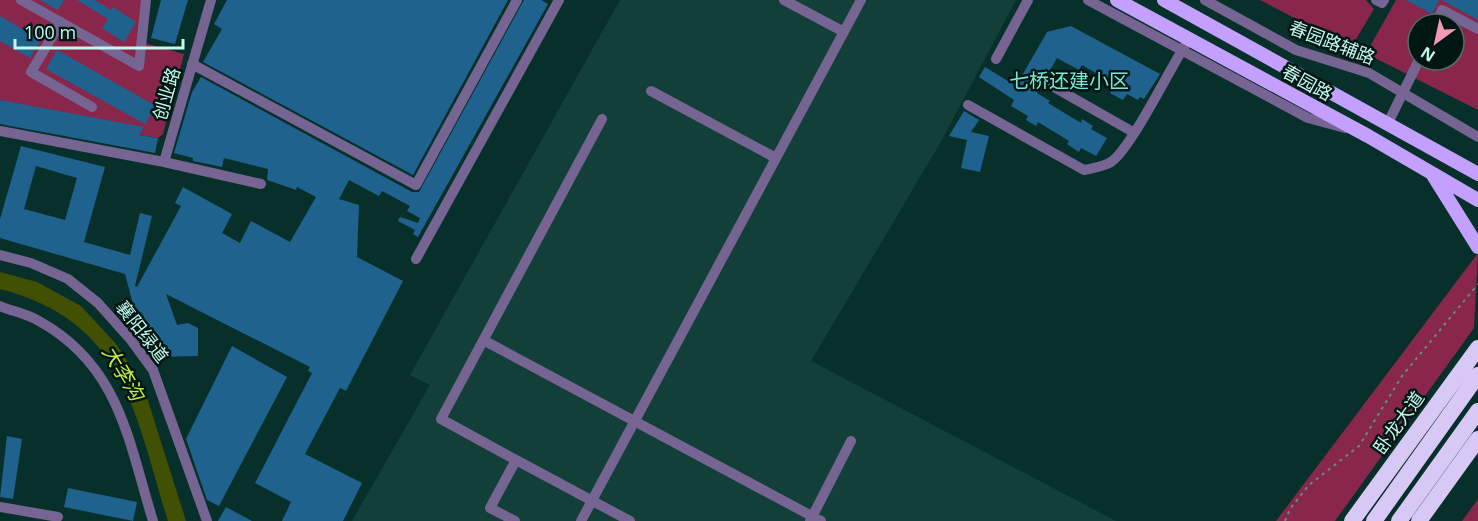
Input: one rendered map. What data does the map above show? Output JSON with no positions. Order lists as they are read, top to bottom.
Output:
{
  "streets": {
    "highway": ["卧龙大道"],
    "main road": ["春园路"],
    "street": ["春园路辅路", "创业路", "襄阳绿道"]
  },
  "districts": ["七桥还建小区"],
  "water": ["大李沟"],
  "scale_bar": "100 m",
  "north": "bottom left"
}
